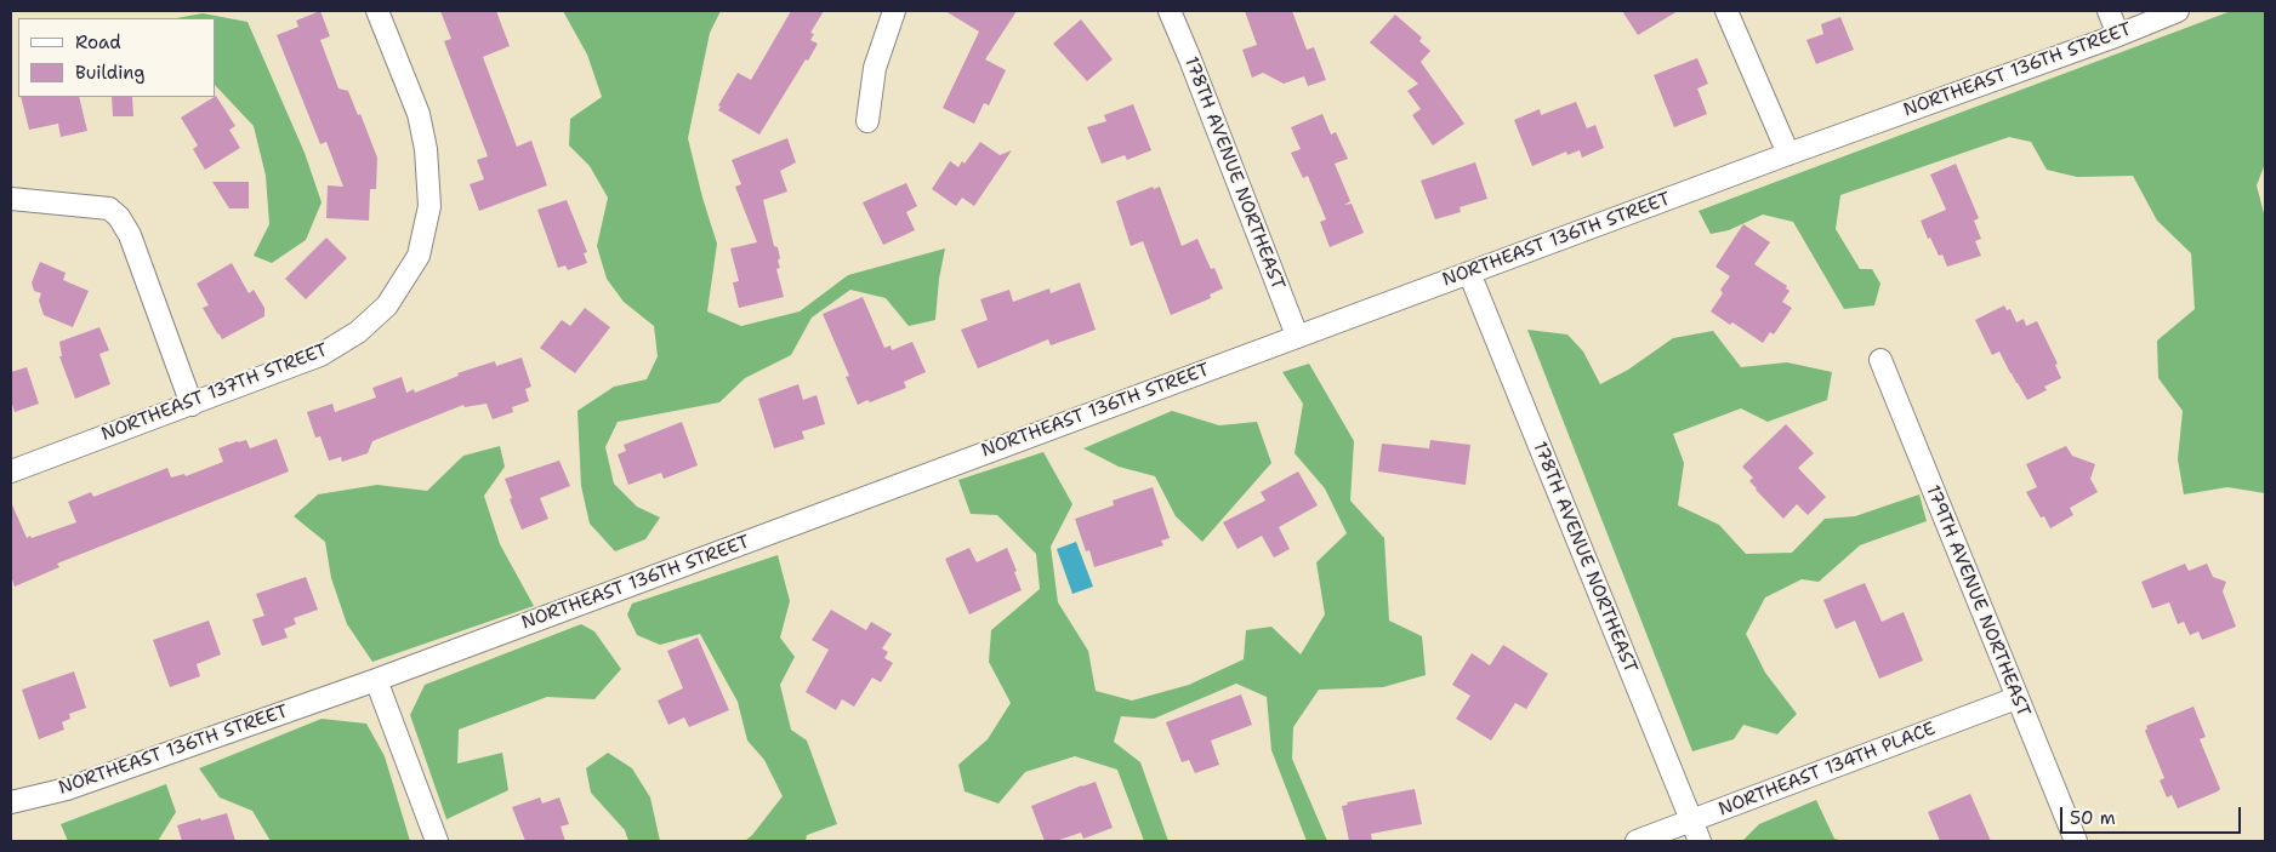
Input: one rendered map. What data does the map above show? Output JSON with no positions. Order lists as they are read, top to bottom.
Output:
{
  "streets": {
    "street": [
      "NORTHEAST 136TH STREET",
      "178TH AVENUE NORTHEAST",
      "NORTHEAST 137TH STREET",
      "179TH AVENUE NORTHEAST",
      "NORTHEAST 134TH PLACE"
    ]
  },
  "crossings": [
    ["NORTHEAST 136TH STREET", "178TH AVENUE NORTHEAST"],
    ["178TH AVENUE NORTHEAST", "NORTHEAST 134TH PLACE"],
    ["179TH AVENUE NORTHEAST", "NORTHEAST 134TH PLACE"]
  ],
  "legend": ["Road", "Building"],
  "scale_bar": "50 m"
}
